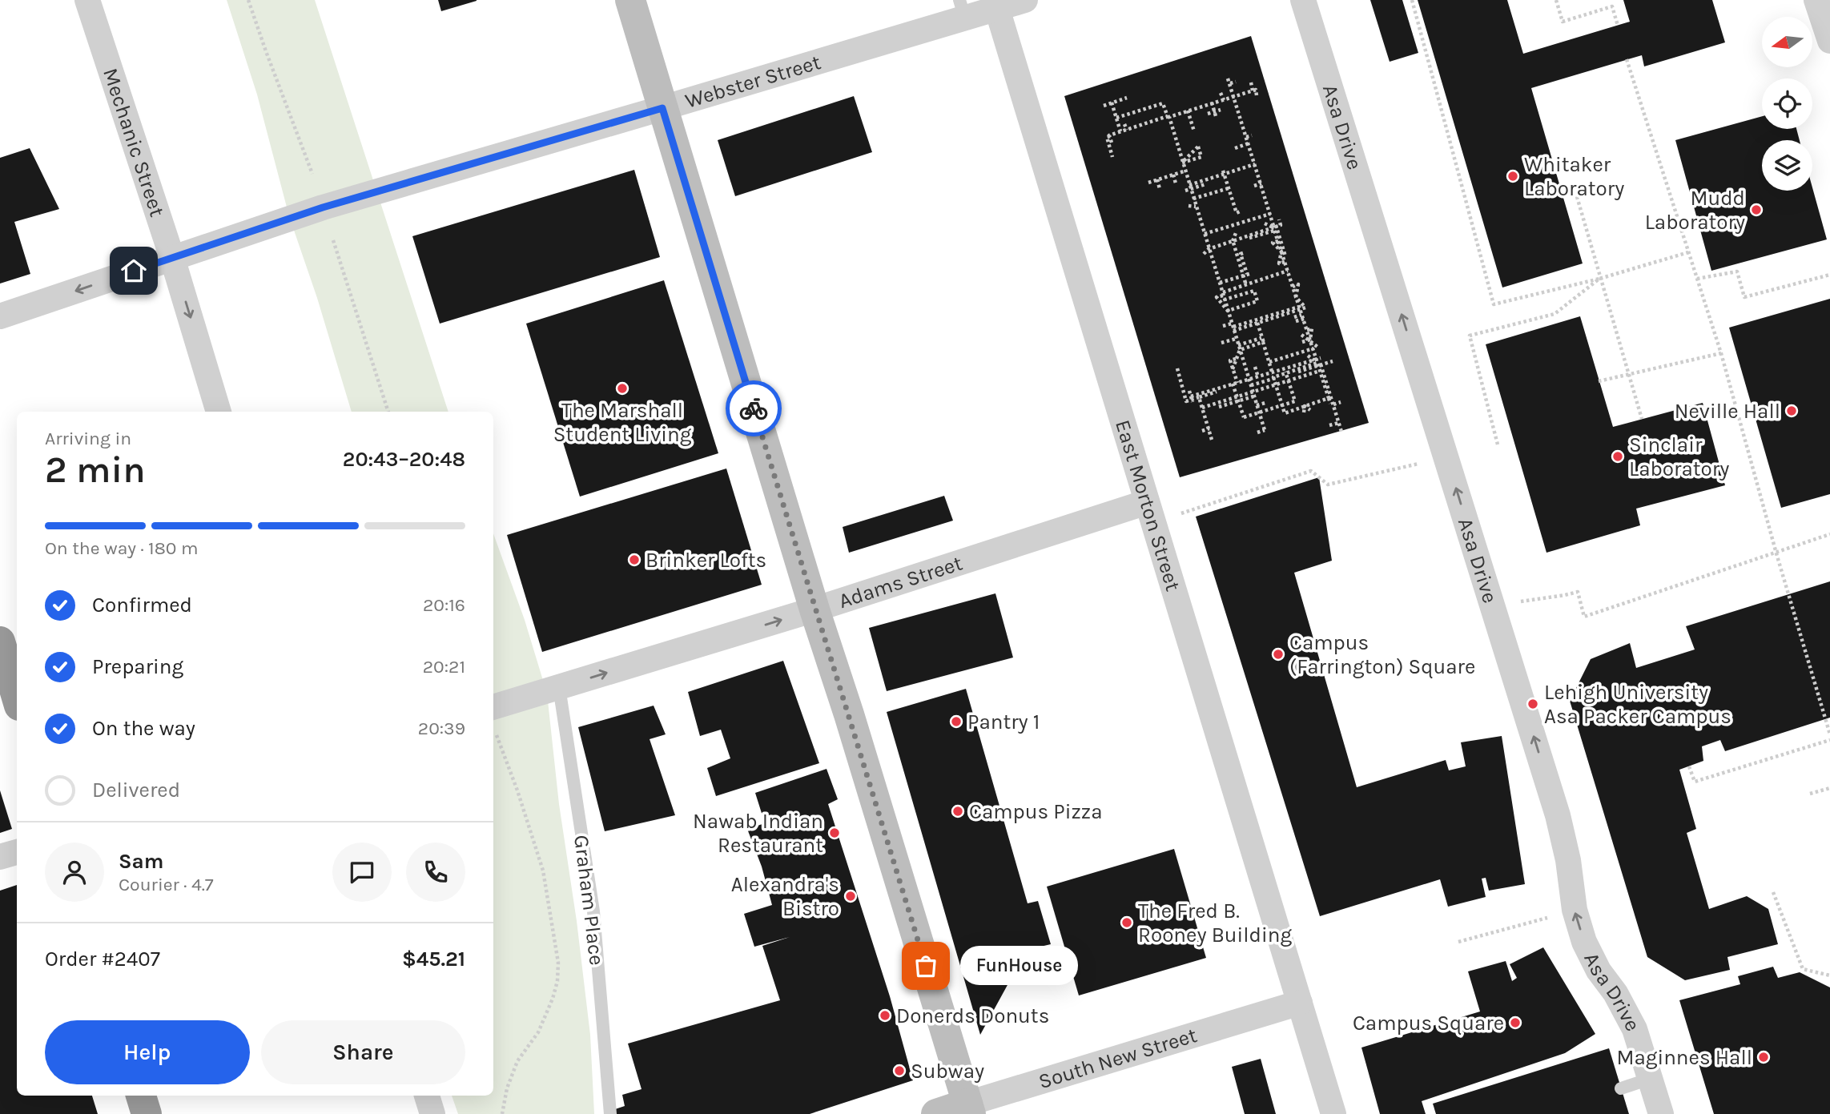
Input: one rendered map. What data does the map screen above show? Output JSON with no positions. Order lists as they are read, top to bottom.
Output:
{
  "streets": {
    "main road": ["South New Street"],
    "street": [
      "Webster Street",
      "Asa Drive",
      "Mechanic Street",
      "East Morton Street",
      "Adams Street"
    ],
    "lane": ["Graham Place"]
  },
  "crossings": [
    ["Webster Street", "Mechanic Street"],
    ["Webster Street", "East Morton Street"],
    ["East Morton Street", "Adams Street"],
    ["East Morton Street", "South New Street"],
    ["Adams Street", "Graham Place"]
  ],
  "one_way": ["Asa Drive", "Mechanic Street", "Adams Street"],
  "places": [
    "Whitaker Laboratory",
    "Mudd Laboratory",
    "The Marshall Student Living",
    "Neville Hall",
    "Sinclair Laboratory",
    "Brinker Lofts",
    "Campus (Farrington) Square",
    "Lehigh University Asa Packer Campus",
    "Pantry 1",
    "Campus Pizza",
    "Nawab Indian Restaurant",
    "Alexandra's Bistro",
    "The Fred B. Rooney Building",
    "FunHouse",
    "Donerds Donuts",
    "Campus Square",
    "Maginnes Hall",
    "Subway"
  ],
  "north": "left",
  "page": {
    "heading": ["2 min", "Arriving in", "20:43–20:48"],
    "panel": [
      "Sam",
      "Courier · 4.7",
      "Order #2407",
      "$45.21"
    ],
    "bar": "On the way · 180 m",
    "list": [
      ["Confirmed", "20:16"],
      ["Preparing", "20:21"],
      ["On the way", "20:39"],
      "Delivered"
    ],
    "bubble": "FunHouse",
    "buttons": ["Help", "Share"]
  }
}
